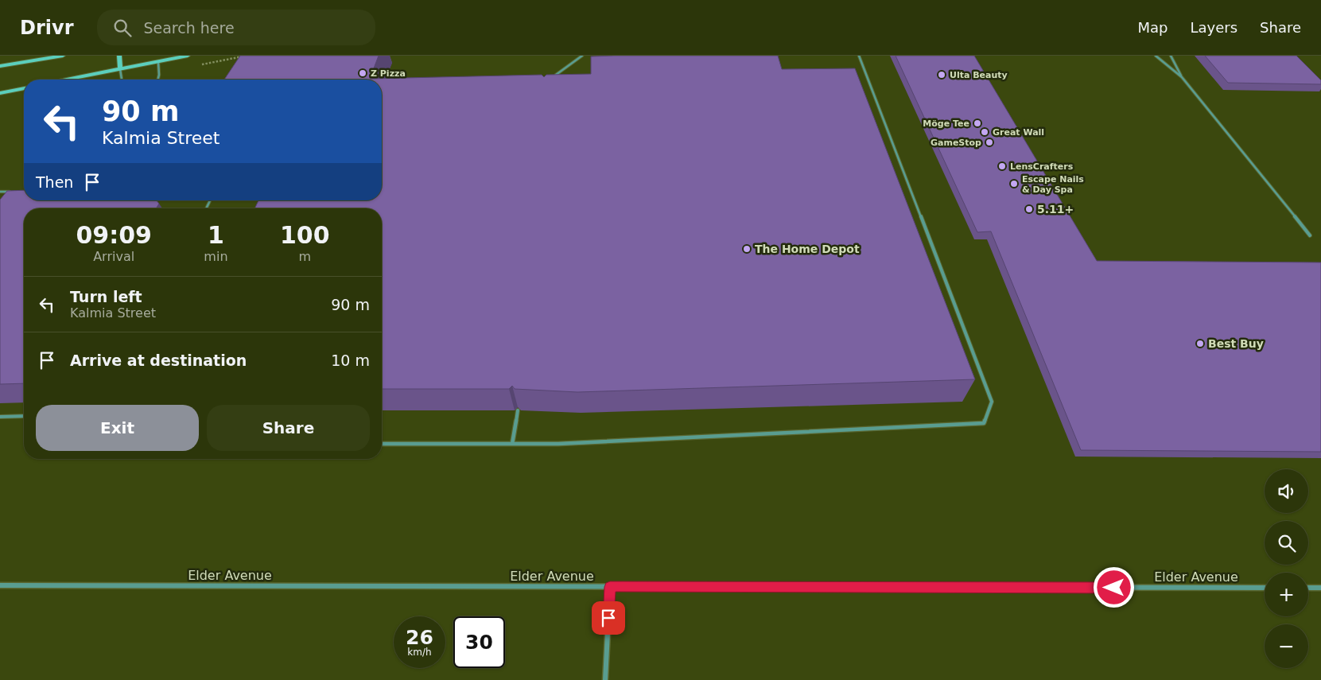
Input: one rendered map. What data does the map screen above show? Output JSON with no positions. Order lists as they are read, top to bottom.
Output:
{
  "streets": {
    "street": ["Elder Avenue"]
  },
  "places": [
    "Z Pizza",
    "Ulta Beauty",
    "Möge Tee",
    "Great Wall",
    "GameStop",
    "LensCrafters",
    "Escape Nails & Day Spa",
    "5.11+",
    "The Home Depot",
    "Best Buy"
  ],
  "page": {
    "header": "Drivr",
    "search": "Search here",
    "nav": ["Map", "Layers", "Share"],
    "turn": ["90 m", "Kalmia Street"],
    "then": "Then",
    "eta": [
      "09:09",
      "Arrival",
      "1",
      "min",
      "100",
      "m"
    ],
    "list": [
      {
        "name": "Turn left",
        "note": "Kalmia Street",
        "value": "90 m"
      },
      {
        "name": "Arrive at destination",
        "value": "10 m"
      }
    ],
    "buttons": ["Exit", "Share"],
    "map_buttons": ["+", "−"],
    "speed": "26 km/h",
    "limit": "30"
  }
}
